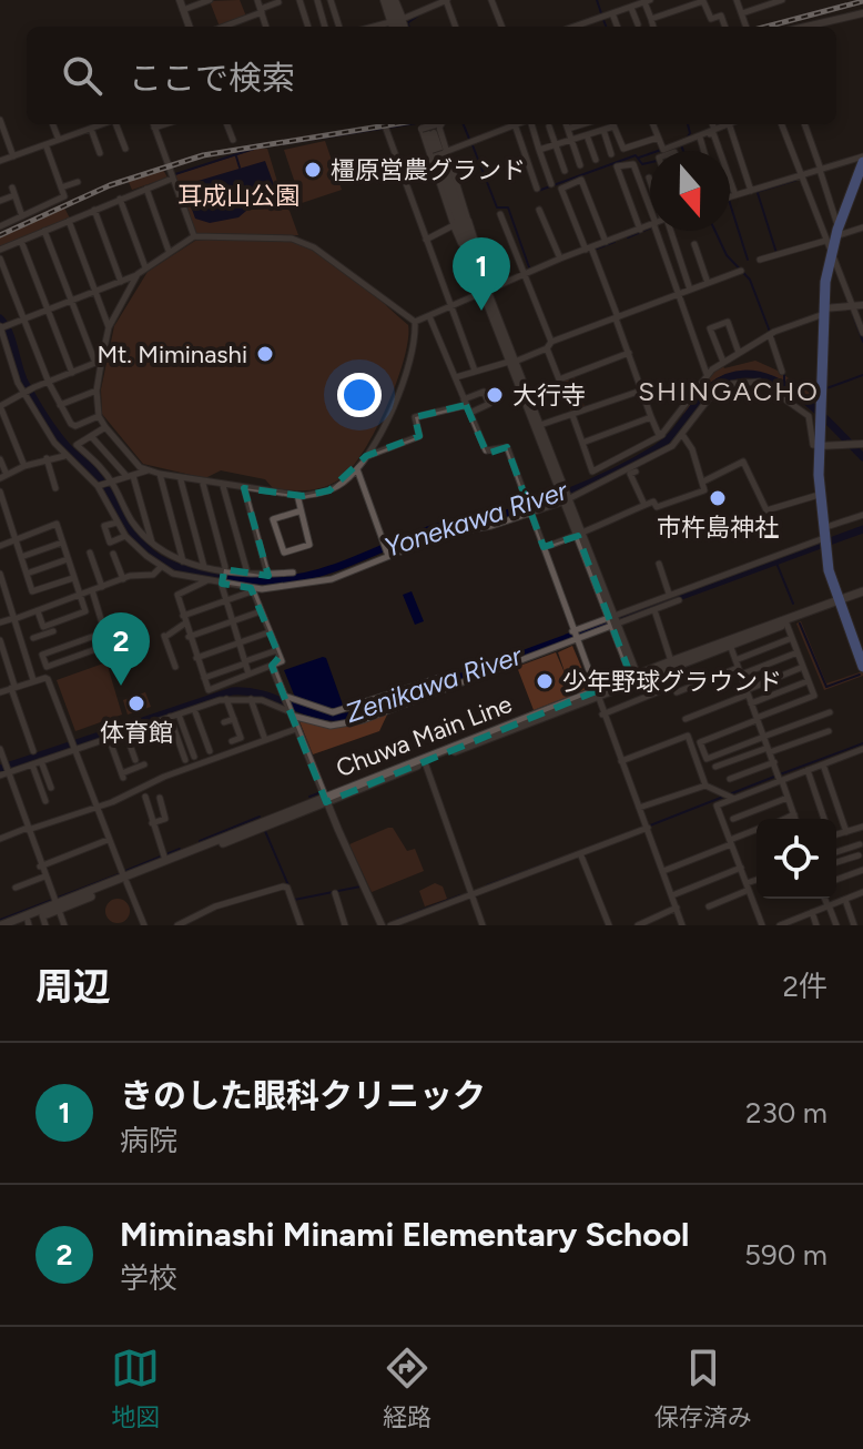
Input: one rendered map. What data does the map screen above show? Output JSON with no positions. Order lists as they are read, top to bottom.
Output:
{
  "streets": {
    "main road": ["Chuwa Main Line"]
  },
  "districts": ["SHINGACHO"],
  "water": ["Yonekawa River", "Zenikawa River"],
  "parks": ["耳成山公園"],
  "places": [
    "橿原営農グランド",
    "Mt. Miminashi",
    "大行寺",
    "市杵島神社",
    "少年野球グラウンド",
    "体育館"
  ],
  "north": "bottom",
  "page": {
    "search": "ここで検索",
    "pins": ["1", "2"],
    "heading": ["周辺", "2件"],
    "list": [
      {
        "mark": "1",
        "name": "きのした眼科クリニック",
        "note": "病院",
        "value": "230 m"
      },
      {
        "mark": "2",
        "name": "Miminashi Minami Elementary School",
        "note": "学校",
        "value": "590 m"
      }
    ],
    "nav": ["地図", "経路", "保存済み"]
  }
}
